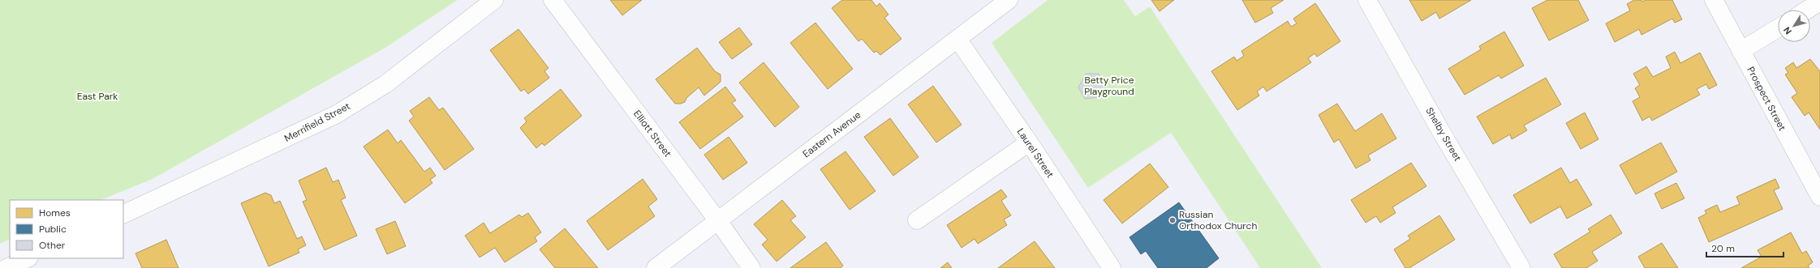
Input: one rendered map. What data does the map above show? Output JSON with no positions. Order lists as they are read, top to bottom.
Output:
{
  "streets": {
    "street": [
      "Prospect Street",
      "Merrifield Street",
      "Elliott Street",
      "Eastern Avenue",
      "Shelby Street",
      "Laurel Street"
    ]
  },
  "crossings": [
    ["Elliott Street", "Eastern Avenue"],
    ["Eastern Avenue", "Laurel Street"]
  ],
  "parks": ["Betty Price Playground", "East Park"],
  "places": ["Russian Orthodox Church"],
  "legend": ["Homes", "Public", "Other"],
  "scale_bar": "20 m",
  "north": "bottom left"
}
